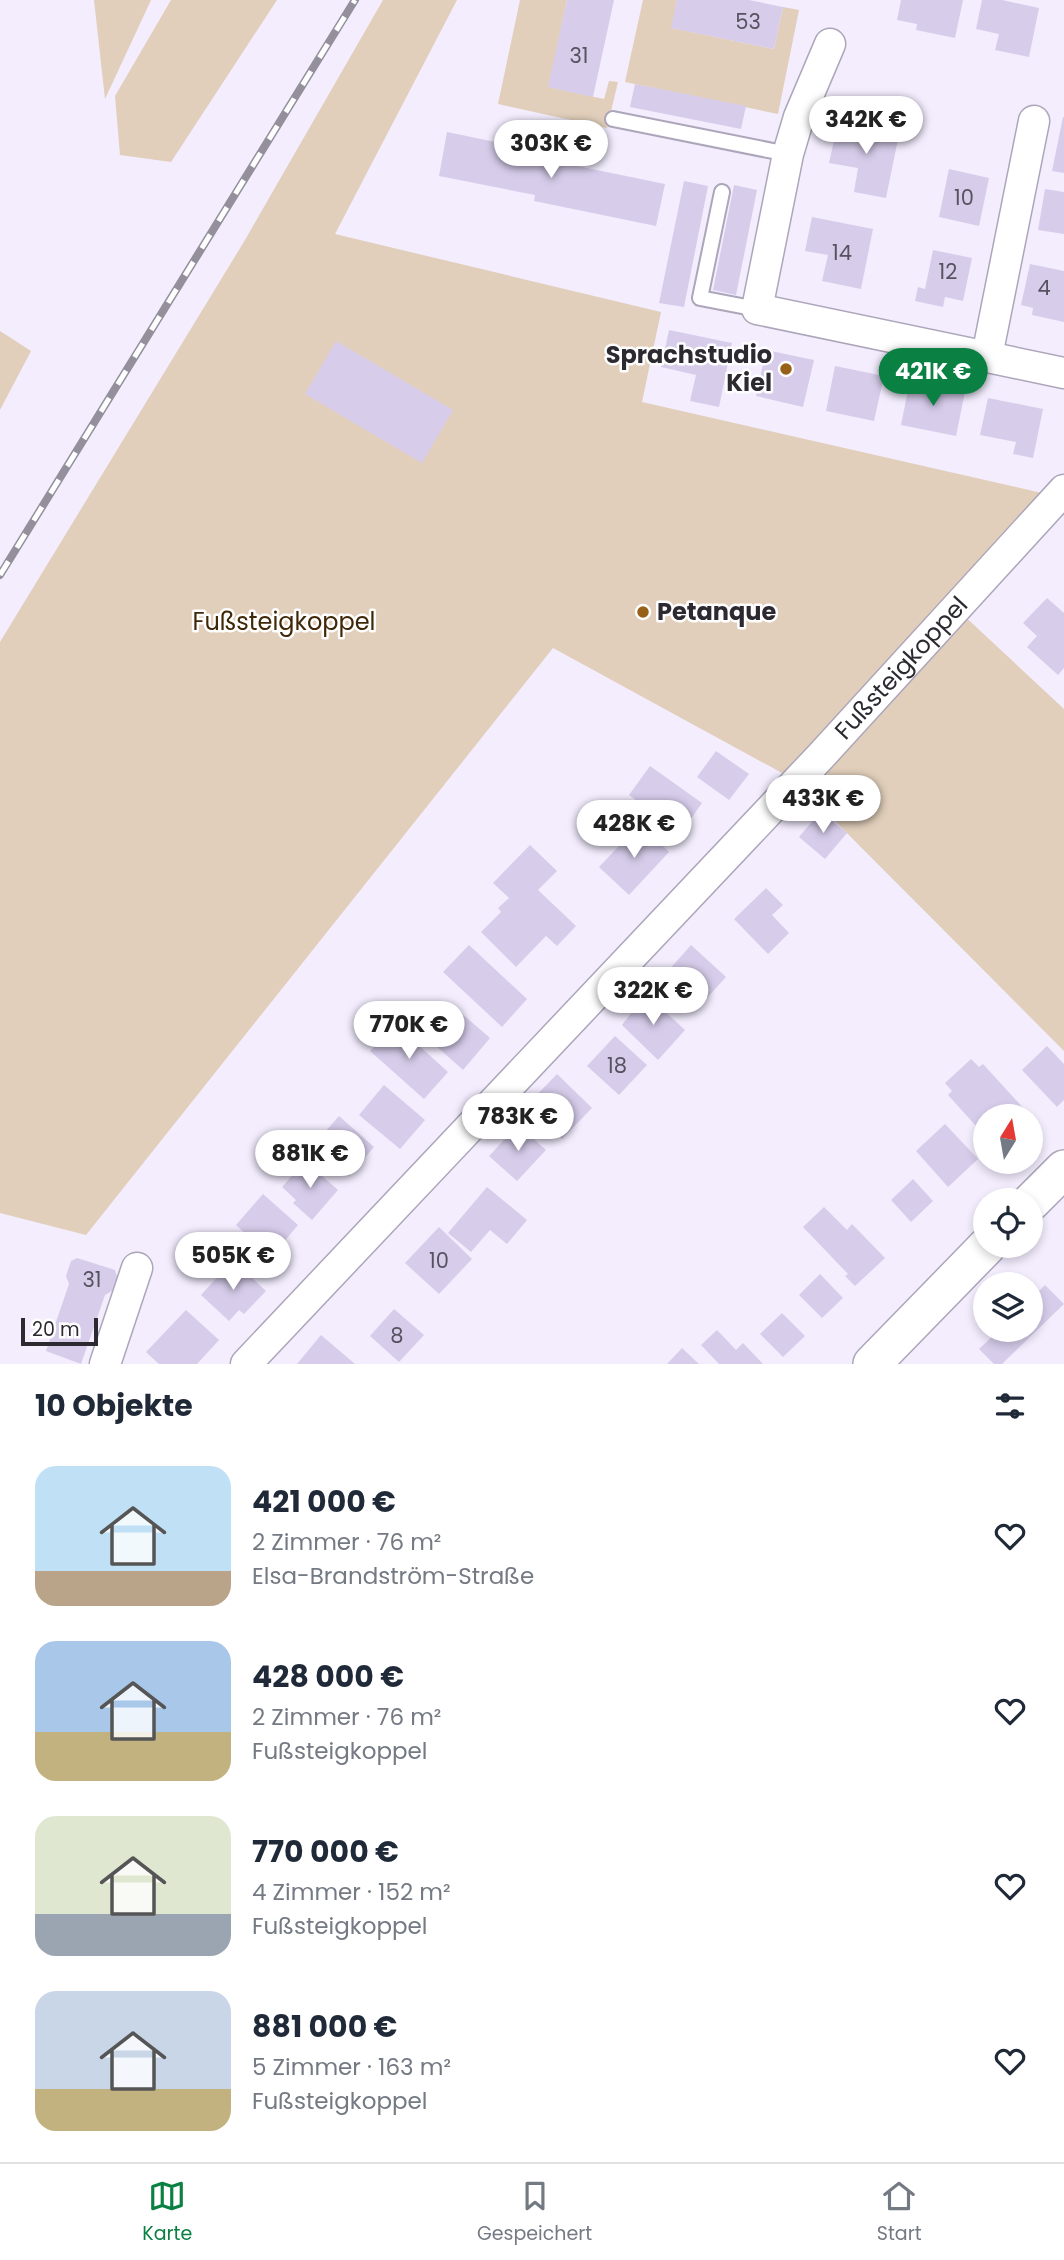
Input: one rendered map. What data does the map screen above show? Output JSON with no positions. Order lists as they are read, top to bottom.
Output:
{
  "streets": {
    "street": ["Fußsteigkoppel"]
  },
  "parks": ["Fußsteigkoppel"],
  "places": ["Sprachstudio Kiel", "Petanque"],
  "house_numbers": [
    "53",
    "31",
    "10",
    "14",
    "12",
    "4",
    "18",
    "10",
    "31",
    "8"
  ],
  "scale_bar": "20 m",
  "north": "top",
  "page": {
    "price": [
      "342K €",
      "303K €",
      "421K €",
      "433K €",
      "428K €",
      "322K €",
      "770K €",
      "783K €",
      "881K €",
      "505K €"
    ],
    "scale": "20 m",
    "heading": "10 Objekte",
    "list": [
      {
        "name": "421 000 €",
        "note": "2 Zimmer · 76 m² · Elsa-Brandström-Straße"
      },
      {
        "name": "428 000 €",
        "note": "2 Zimmer · 76 m² · Fußsteigkoppel"
      },
      {
        "name": "770 000 €",
        "note": "4 Zimmer · 152 m² · Fußsteigkoppel"
      },
      {
        "name": "881 000 €",
        "note": "5 Zimmer · 163 m² · Fußsteigkoppel"
      }
    ],
    "tabs": ["Karte", "Gespeichert", "Start"]
  }
}
